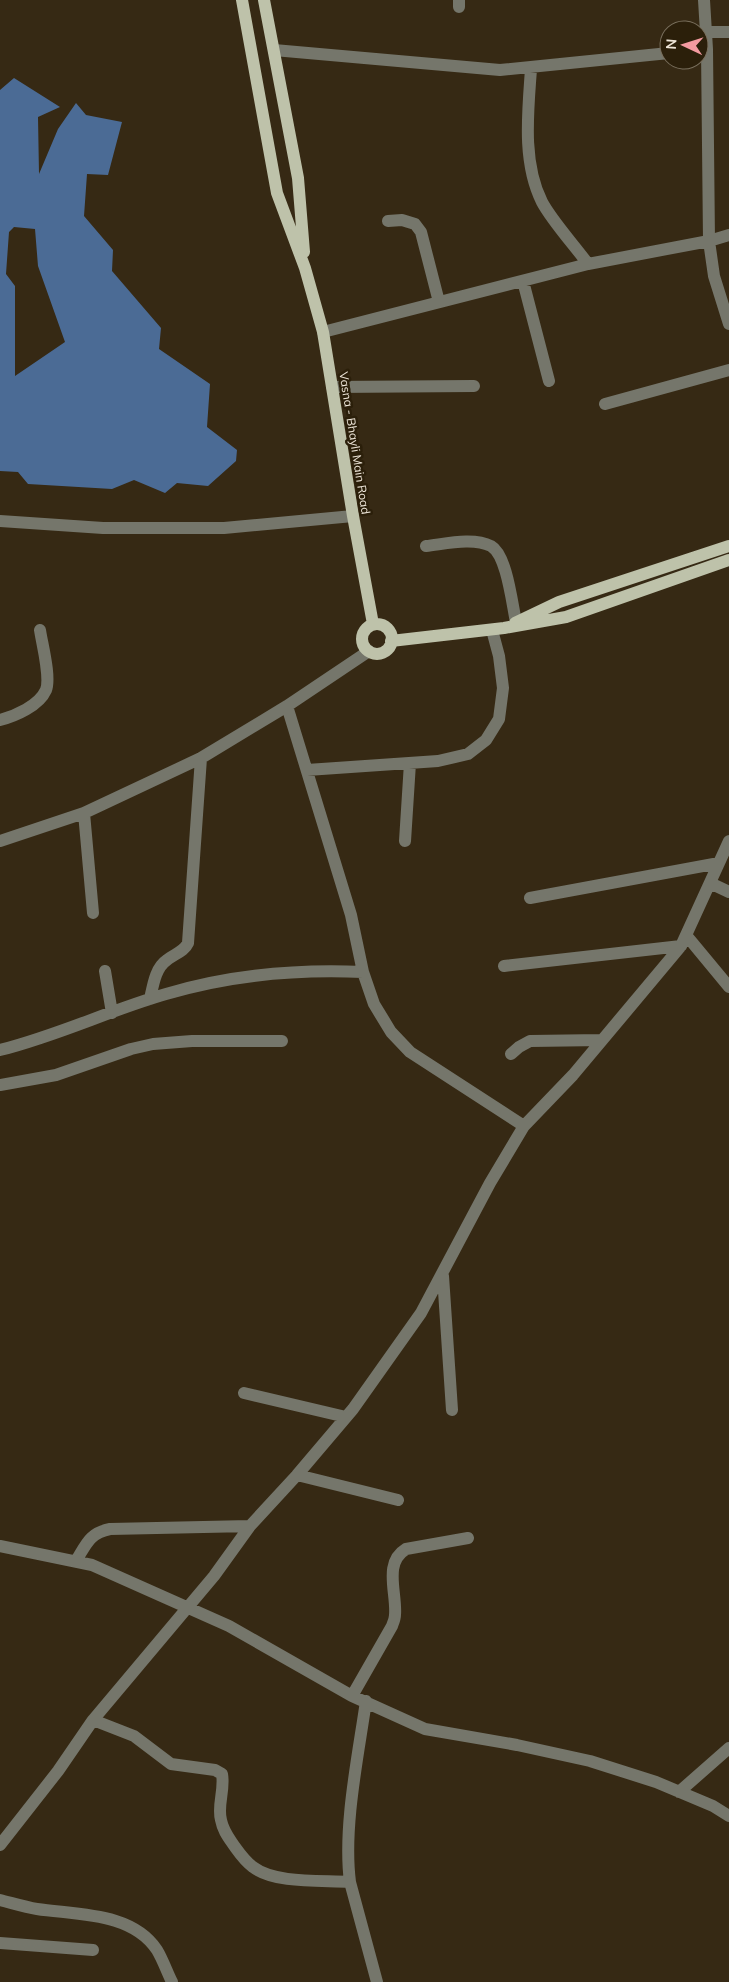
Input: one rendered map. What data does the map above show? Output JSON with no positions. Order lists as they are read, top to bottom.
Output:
{
  "streets": {
    "main road": ["Vasna - Bhayli Main Road"]
  },
  "north": "left"
}
